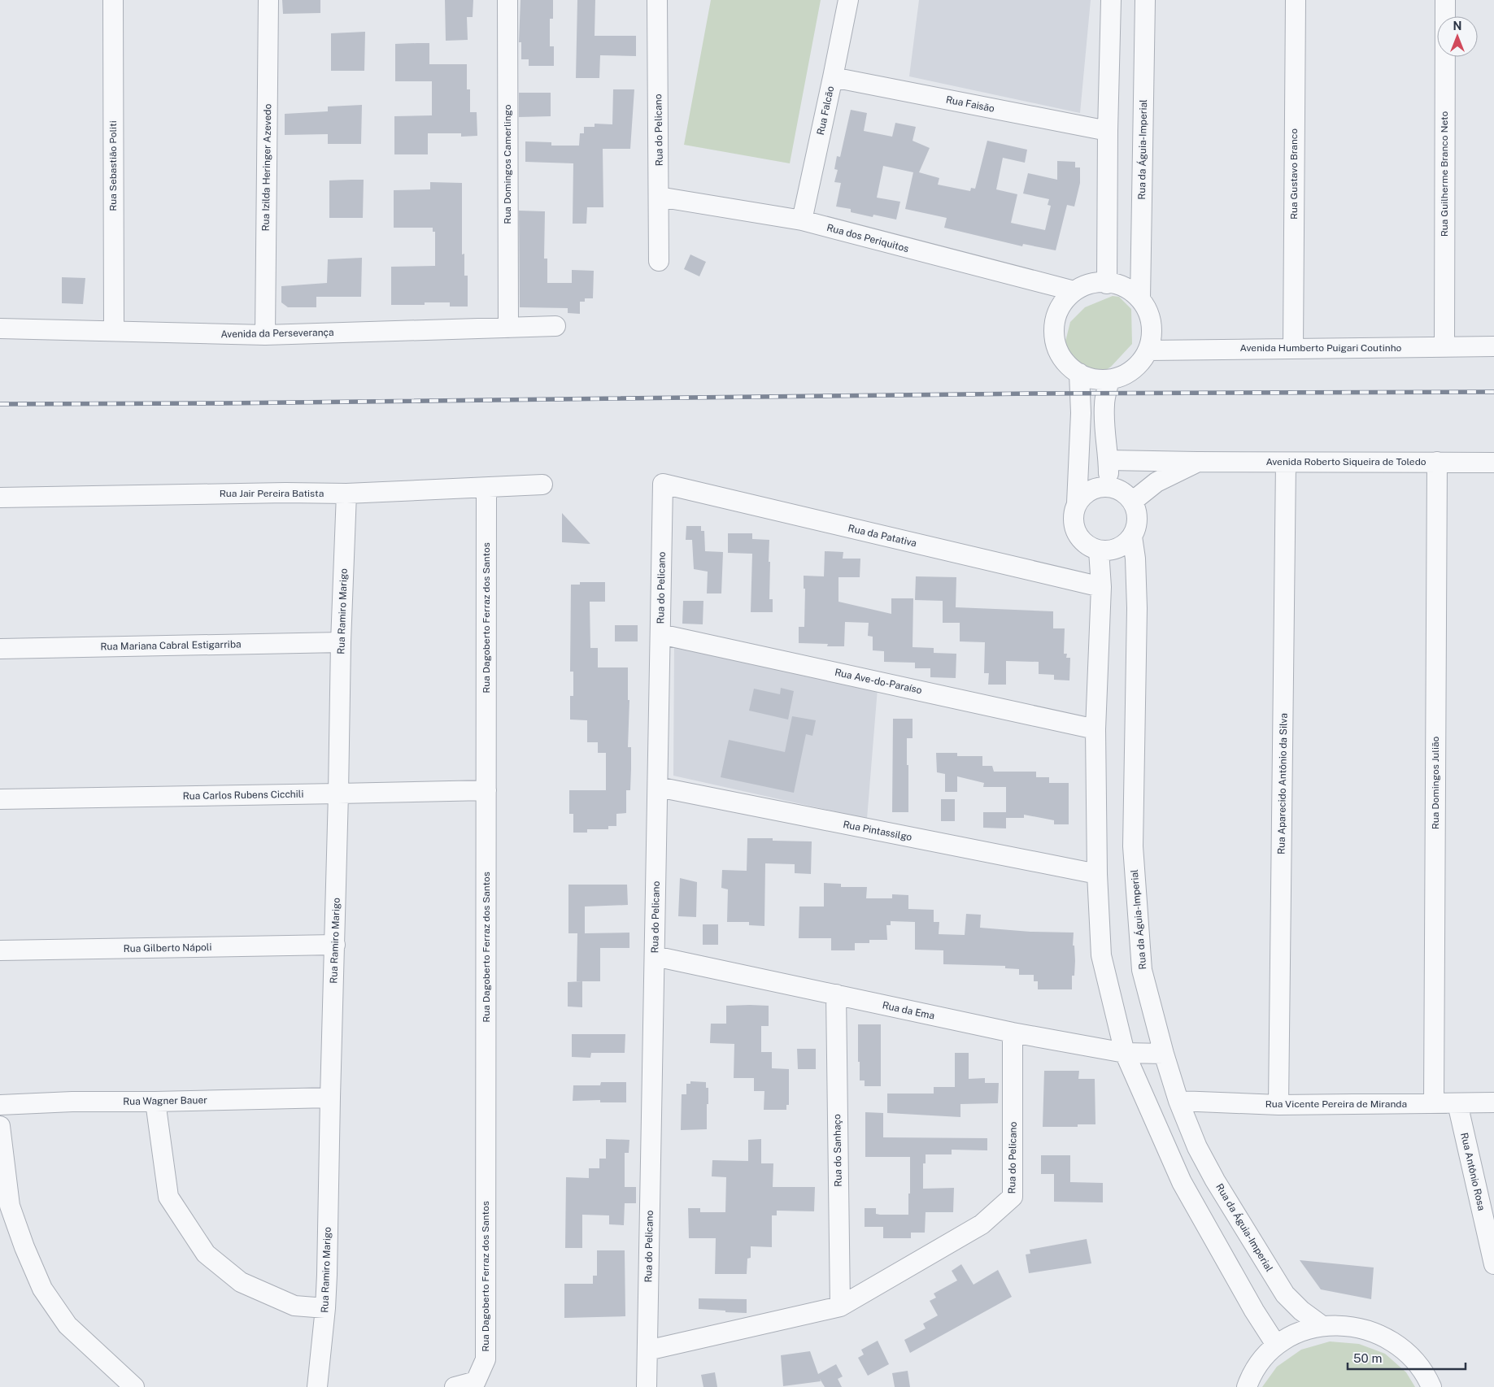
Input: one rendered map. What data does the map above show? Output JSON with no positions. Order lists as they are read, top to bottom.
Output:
{
  "streets": {
    "street": [
      "Rua Faisão",
      "Rua Falcão",
      "Rua do Pelicano",
      "Rua da Águia-Imperial",
      "Rua Domingos Camerlingo",
      "Rua Sebastião Politi",
      "Rua Izilda Heringer Azevedo",
      "Rua Gustavo Branco",
      "Rua Guilherme Branco Neto",
      "Rua dos Periquitos",
      "Avenida da Perseverança",
      "Avenida Humberto Puigari Coutinho",
      "Avenida Roberto Siqueira de Toledo",
      "Rua Jair Pereira Batista",
      "Rua da Patativa",
      "Rua Ramiro Marigo",
      "Rua Dagoberto Ferraz dos Santos",
      "Rua Mariana Cabral Estigarriba",
      "Rua Ave-do-Paraíso",
      "Rua Domingos Julião",
      "Rua Aparecido Antônio da Silva",
      "Rua Carlos Rubens Cicchili",
      "Rua Pintassilgo",
      "Rua Gilberto Nápoli",
      "Rua da Ema",
      "Rua Wagner Bauer",
      "Rua Vicente Pereira de Miranda",
      "Rua do Sanhaço",
      "Rua Antônio Rosa"
    ]
  },
  "crossings": [
    ["Rua Faisão", "Rua Falcão"],
    ["Rua Falcão", "Rua dos Periquitos"],
    ["Rua do Pelicano", "Rua dos Periquitos"],
    ["Rua do Pelicano", "Rua da Patativa"],
    ["Rua do Pelicano", "Rua Ave-do-Paraíso"],
    ["Rua do Pelicano", "Rua Pintassilgo"],
    ["Rua do Pelicano", "Rua da Ema"],
    ["Rua do Pelicano", "Rua do Sanhaço"],
    ["Rua da Águia-Imperial", "Rua dos Periquitos"],
    ["Rua da Águia-Imperial", "Avenida Humberto Puigari Coutinho"],
    ["Rua da Águia-Imperial", "Avenida Roberto Siqueira de Toledo"],
    ["Rua da Águia-Imperial", "Rua da Ema"],
    ["Rua da Águia-Imperial", "Rua Vicente Pereira de Miranda"],
    ["Rua Domingos Camerlingo", "Avenida da Perseverança"],
    ["Rua Sebastião Politi", "Avenida da Perseverança"],
    ["Rua Izilda Heringer Azevedo", "Avenida da Perseverança"],
    ["Rua Gustavo Branco", "Avenida Humberto Puigari Coutinho"],
    ["Rua Guilherme Branco Neto", "Avenida Humberto Puigari Coutinho"],
    ["Rua dos Periquitos", "Avenida Humberto Puigari Coutinho"],
    ["Avenida Roberto Siqueira de Toledo", "Rua Domingos Julião"],
    ["Avenida Roberto Siqueira de Toledo", "Rua Aparecido Antônio da Silva"],
    ["Rua Jair Pereira Batista", "Rua Ramiro Marigo"],
    ["Rua Jair Pereira Batista", "Rua Dagoberto Ferraz dos Santos"],
    ["Rua Ramiro Marigo", "Rua Mariana Cabral Estigarriba"],
    ["Rua Ramiro Marigo", "Rua Carlos Rubens Cicchili"],
    ["Rua Ramiro Marigo", "Rua Gilberto Nápoli"],
    ["Rua Ramiro Marigo", "Rua Wagner Bauer"],
    ["Rua Dagoberto Ferraz dos Santos", "Rua Carlos Rubens Cicchili"],
    ["Rua Domingos Julião", "Rua Vicente Pereira de Miranda"],
    ["Rua Aparecido Antônio da Silva", "Rua Vicente Pereira de Miranda"],
    ["Rua da Ema", "Rua do Sanhaço"],
    ["Rua Vicente Pereira de Miranda", "Rua Antônio Rosa"]
  ],
  "scale_bar": "50 m",
  "north": "top"
}
